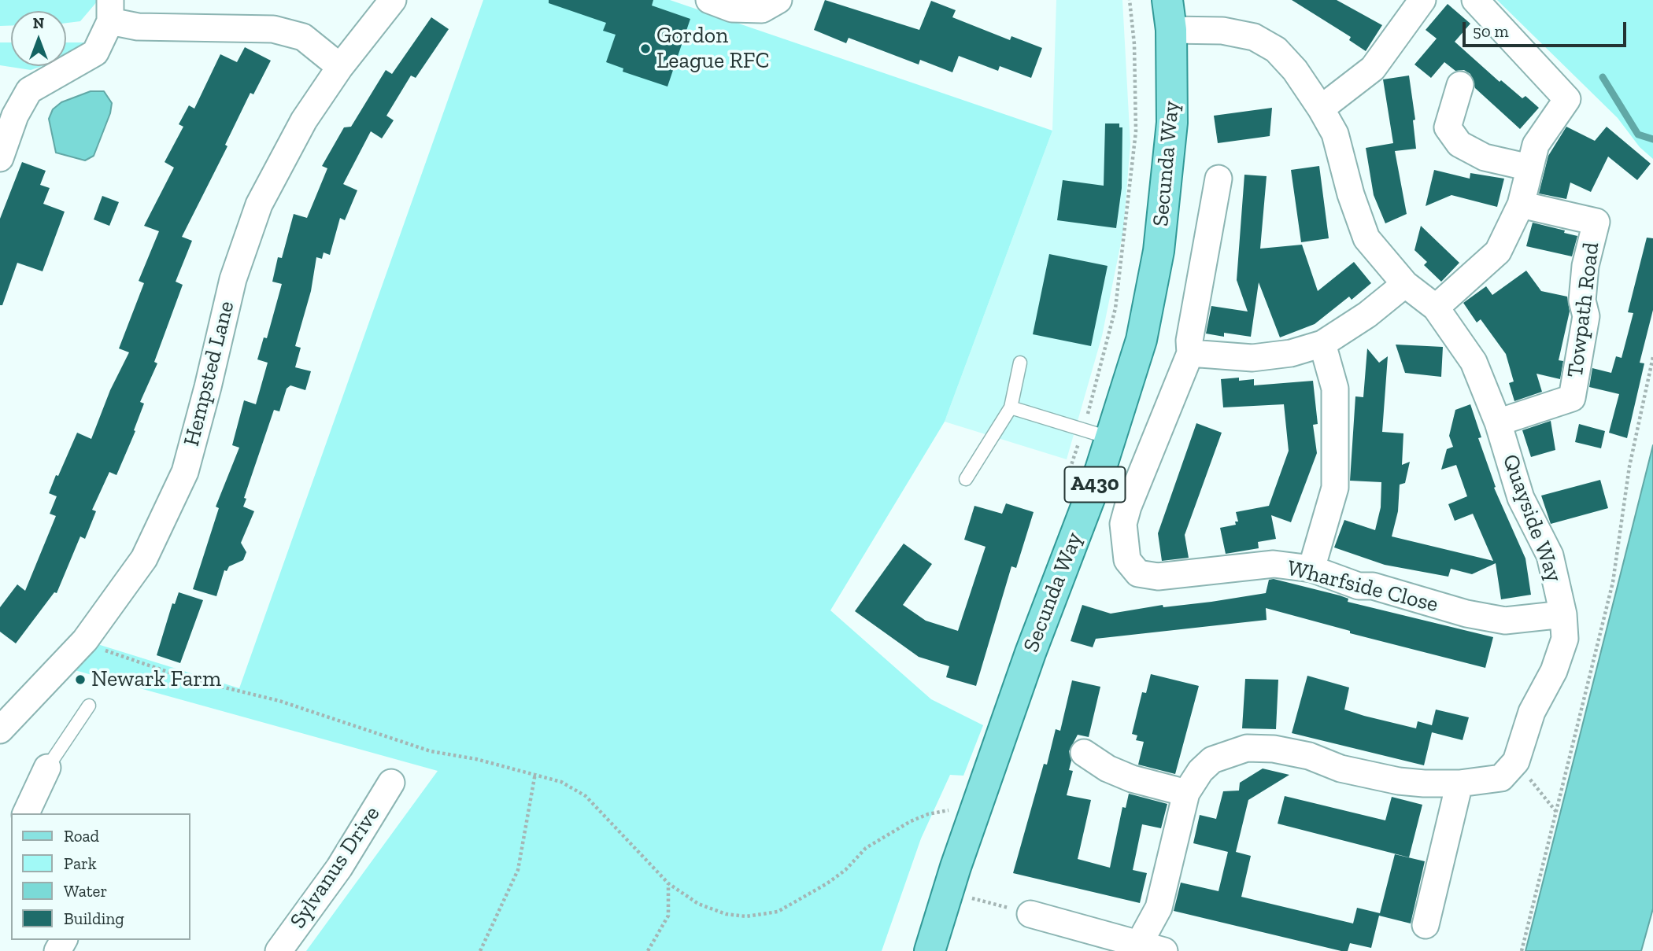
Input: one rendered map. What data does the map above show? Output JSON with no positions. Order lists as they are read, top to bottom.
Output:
{
  "streets": {
    "main road": ["Secunda Way", "A430"],
    "street": [
      "Towpath Road",
      "Hempsted Lane",
      "Quayside Way",
      "Wharfside Close",
      "Sylvanus Drive"
    ]
  },
  "crossings": [
    ["Secunda Way", "Quayside Way"],
    ["Towpath Road", "Quayside Way"],
    ["Quayside Way", "Wharfside Close"]
  ],
  "places": ["Gordon League RFC", "Newark Farm"],
  "legend": [
    "Road",
    "Park",
    "Water",
    "Building"
  ],
  "scale_bar": "50 m",
  "north": "top"
}
